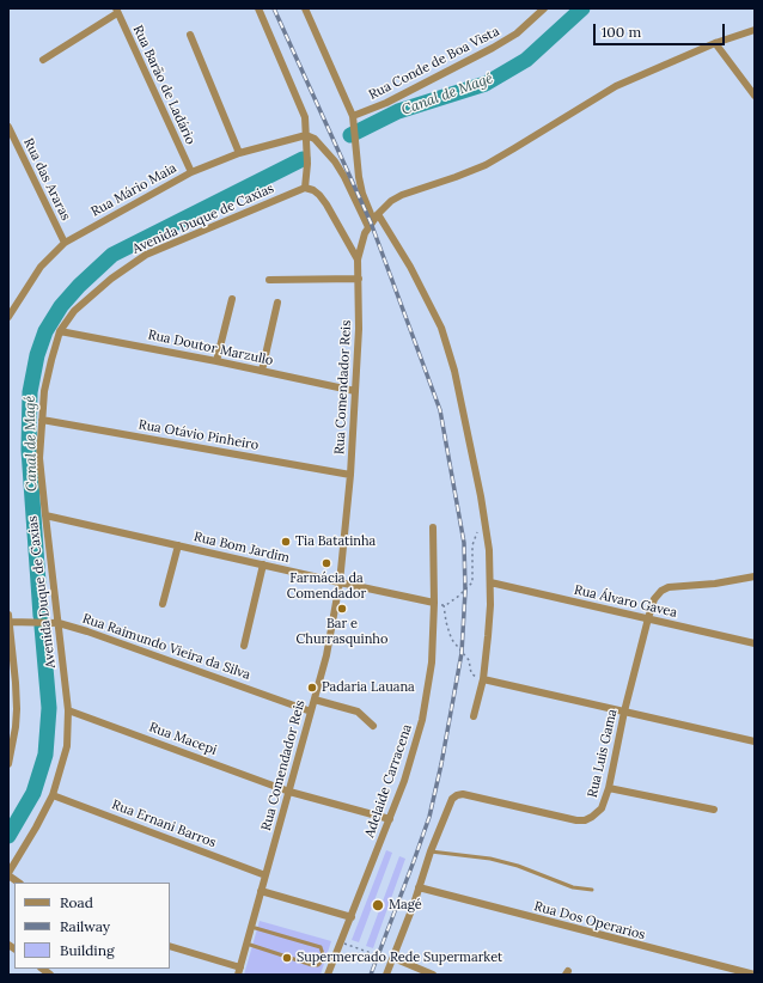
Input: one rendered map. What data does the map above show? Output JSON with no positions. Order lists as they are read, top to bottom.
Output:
{
  "streets": {
    "street": [
      "Rua Conde de Boa Vista",
      "Rua Barão de Ladário",
      "Rua das Araras",
      "Rua Mário Maia",
      "Avenida Duque de Caxias",
      "Rua Doutor Marzullo",
      "Rua Comendador Reis",
      "Rua Otávio Pinheiro",
      "Rua Bom Jardim",
      "Rua Álvaro Gavea",
      "Rua Raimundo Vieira da Silva",
      "Rua Macepi",
      "Rua Luis Gama",
      "Adelaide Carracena",
      "Rua Ernani Barros",
      "Rua Dos Operarios"
    ]
  },
  "crossings": [
    ["Rua Barão de Ladário", "Rua Mário Maia"],
    ["Rua das Araras", "Rua Mário Maia"],
    ["Avenida Duque de Caxias", "Rua Doutor Marzullo"],
    ["Avenida Duque de Caxias", "Rua Otávio Pinheiro"],
    ["Avenida Duque de Caxias", "Rua Bom Jardim"],
    ["Avenida Duque de Caxias", "Rua Raimundo Vieira da Silva"],
    ["Avenida Duque de Caxias", "Rua Macepi"],
    ["Avenida Duque de Caxias", "Rua Ernani Barros"],
    ["Rua Doutor Marzullo", "Rua Comendador Reis"],
    ["Rua Comendador Reis", "Rua Otávio Pinheiro"],
    ["Rua Comendador Reis", "Rua Bom Jardim"],
    ["Rua Comendador Reis", "Rua Raimundo Vieira da Silva"],
    ["Rua Comendador Reis", "Rua Macepi"],
    ["Rua Comendador Reis", "Rua Ernani Barros"],
    ["Rua Bom Jardim", "Adelaide Carracena"],
    ["Rua Álvaro Gavea", "Rua Luis Gama"],
    ["Rua Macepi", "Adelaide Carracena"],
    ["Rua Luis Gama", "Rua Dos Operarios"]
  ],
  "water": ["Canal de Magé"],
  "places": [
    "Tia Batatinha",
    "Farmácia da Comendador",
    "Bar e Churrasquinho",
    "Padaria Lauana",
    "Magé",
    "Supermercado Rede Supermarket"
  ],
  "legend": ["Road", "Railway", "Building"],
  "scale_bar": "100 m"
}
